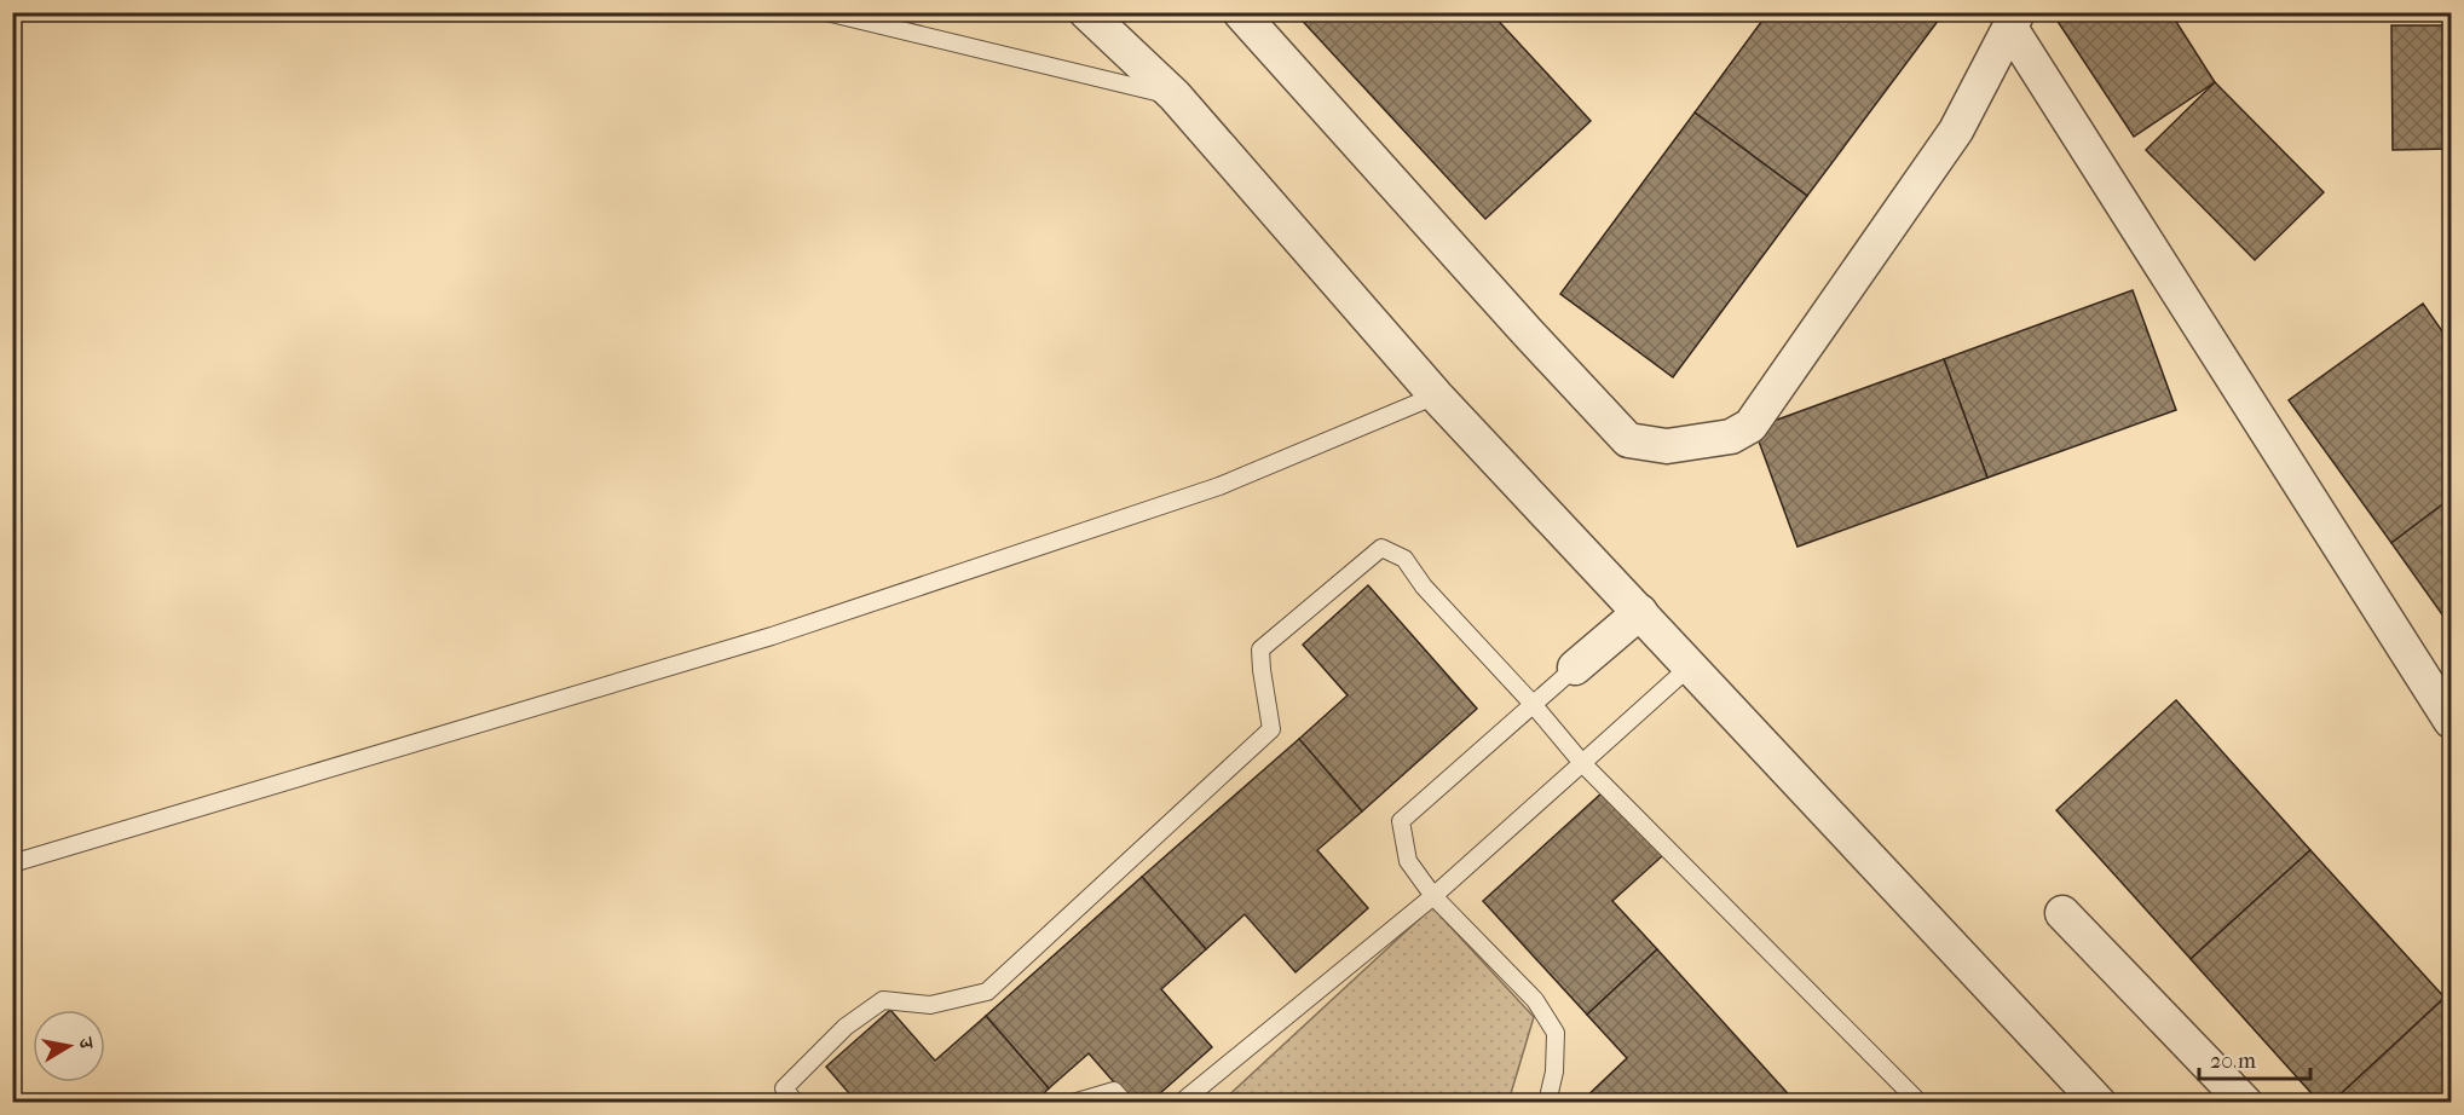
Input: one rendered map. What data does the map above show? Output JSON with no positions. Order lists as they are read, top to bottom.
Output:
{
  "scale_bar": "20 m",
  "north": "right"
}
